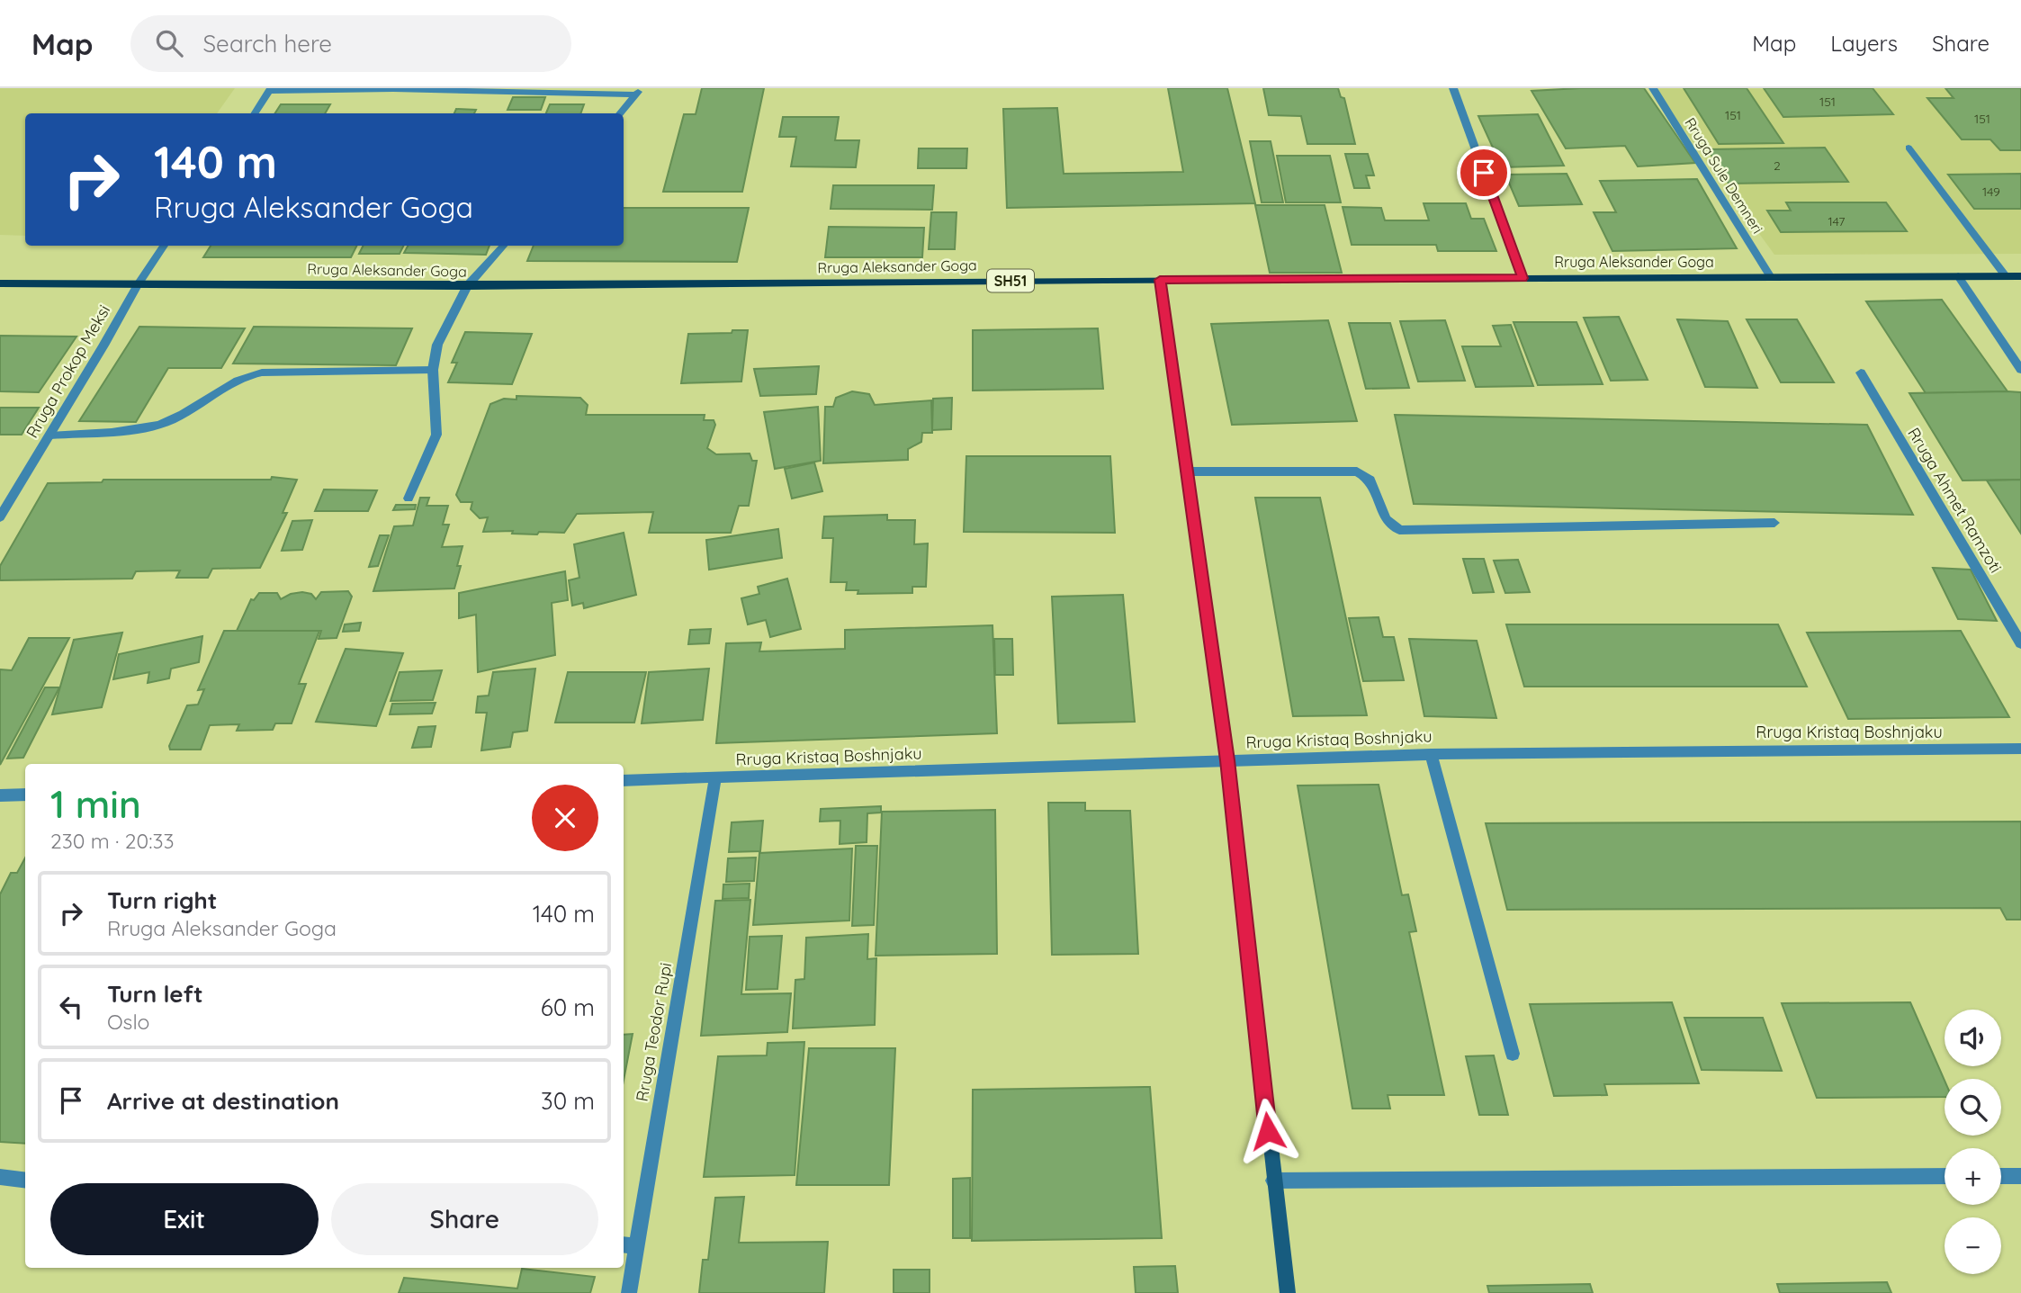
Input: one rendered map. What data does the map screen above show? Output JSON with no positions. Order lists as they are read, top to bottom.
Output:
{
  "streets": {
    "main road": ["Rruga Aleksander Goga", "SH51"],
    "street": [
      "Rruga Sule Demneri",
      "Rruga Prokop Meksi",
      "Rruga Ahmet Ramzoti",
      "Rruga Kristaq Boshnjaku",
      "Rruga Teodor Rupi"
    ]
  },
  "crossings": [
    ["Rruga Sule Demneri", "Rruga Aleksander Goga"],
    ["Rruga Aleksander Goga", "Rruga Prokop Meksi"],
    ["Rruga Kristaq Boshnjaku", "Rruga Teodor Rupi"]
  ],
  "house_numbers": [
    "151",
    "151",
    "151",
    "2",
    "149",
    "147"
  ],
  "page": {
    "header": "Map",
    "search": "Search here",
    "nav": ["Map", "Layers", "Share"],
    "turn": ["140 m", "Rruga Aleksander Goga"],
    "heading": ["1 min", "230 m · 20:33"],
    "list": [
      {
        "name": "Turn right",
        "note": "Rruga Aleksander Goga",
        "value": "140 m"
      },
      {
        "name": "Turn left",
        "note": "Oslo",
        "value": "60 m"
      },
      {
        "name": "Arrive at destination",
        "value": "30 m"
      }
    ],
    "map_buttons": ["+", "−"],
    "buttons": ["Exit", "Share"]
  }
}
